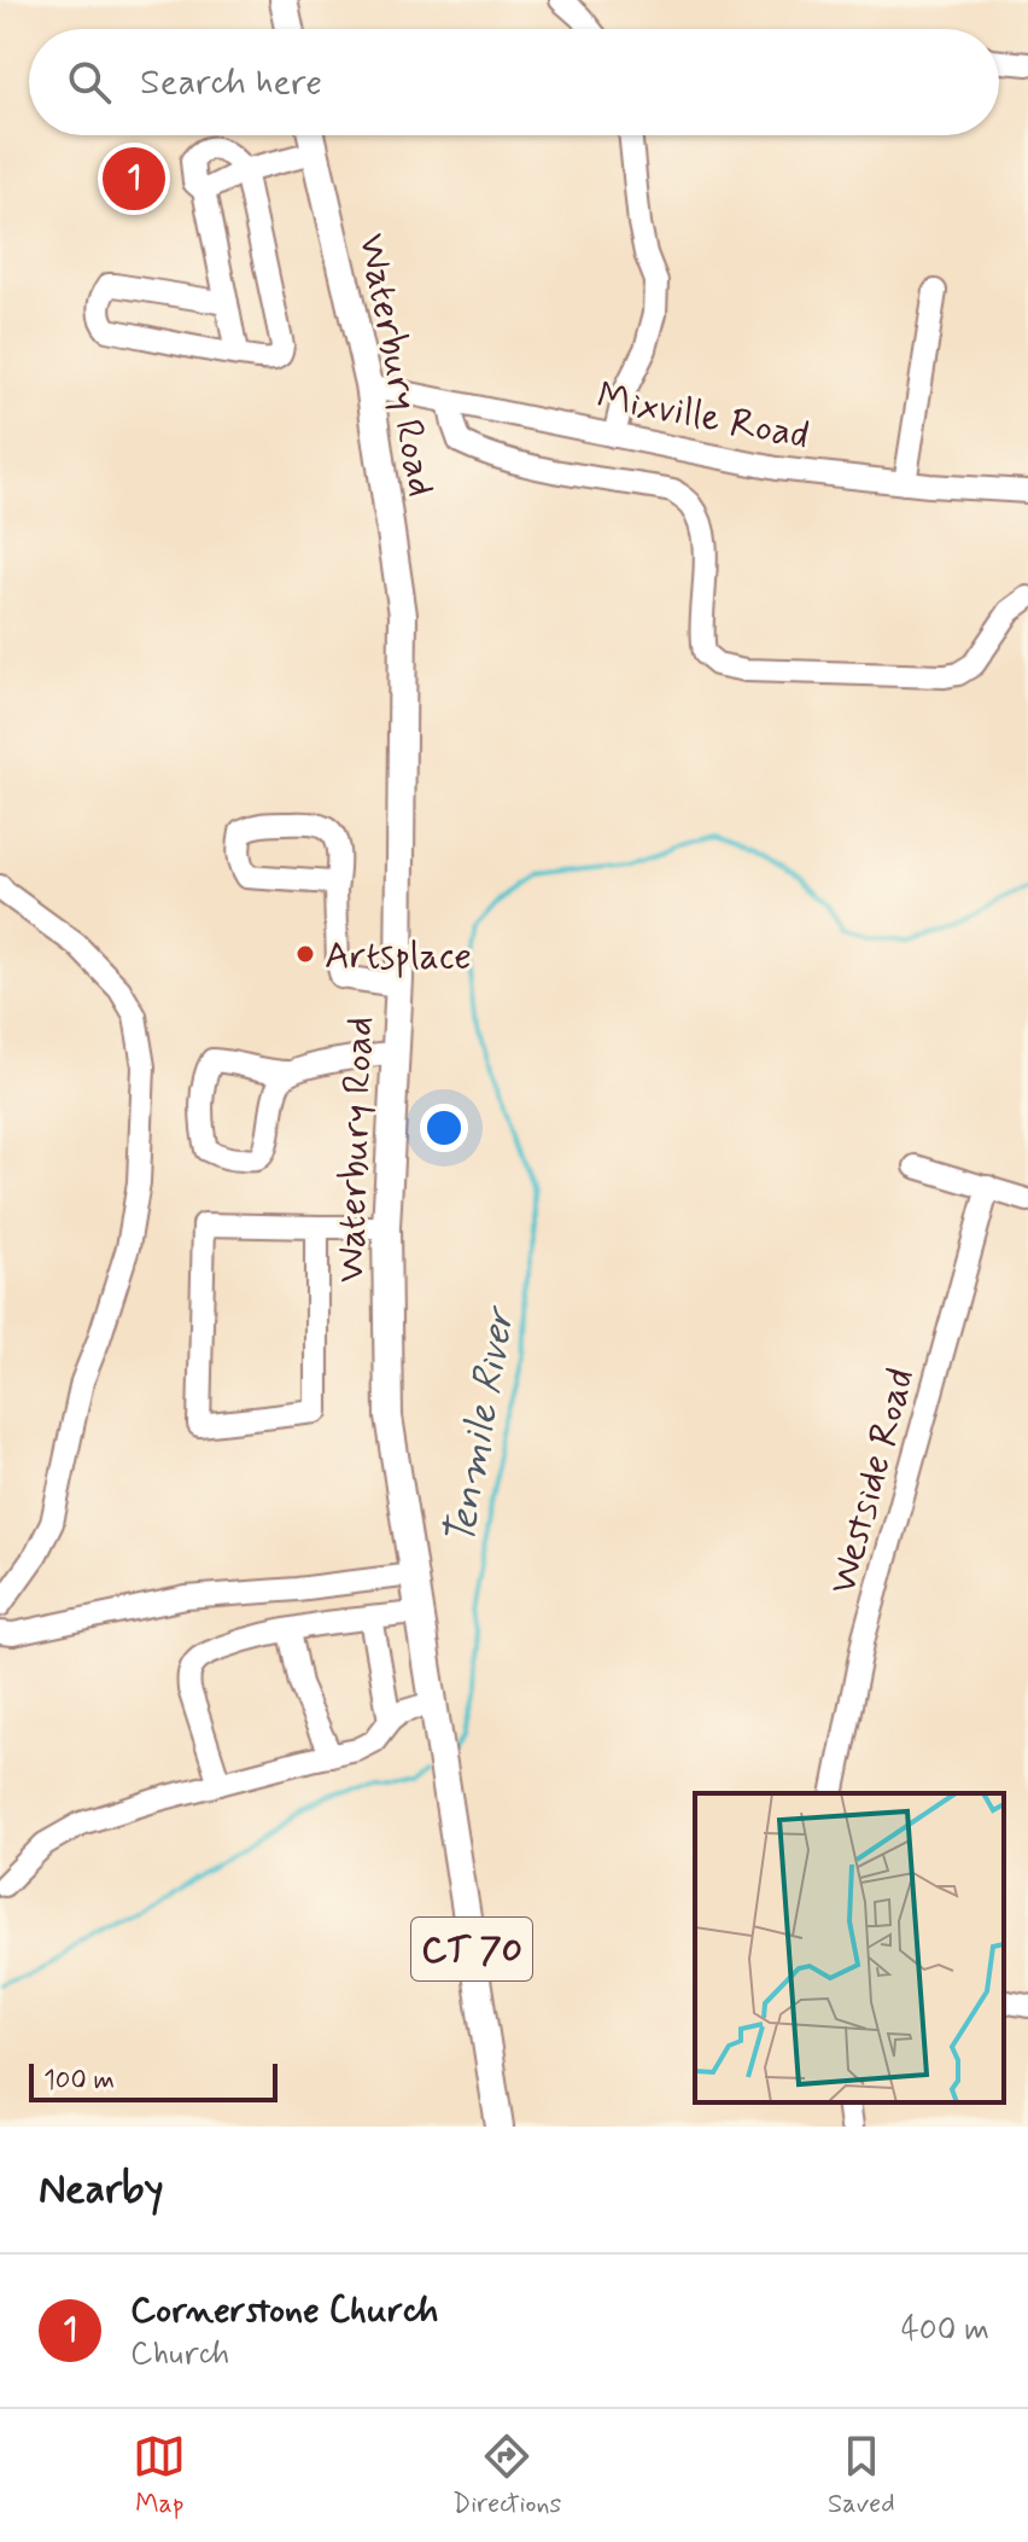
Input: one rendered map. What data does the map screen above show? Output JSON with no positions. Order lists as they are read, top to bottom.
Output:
{
  "streets": {
    "main road": ["Waterbury Road", "CT 70"],
    "street": ["Mixville Road", "Westside Road"]
  },
  "crossings": [
    ["Waterbury Road", "Mixville Road"]
  ],
  "water": ["Tenmile River"],
  "places": ["Artsplace"],
  "scale_bar": "100 m",
  "page": {
    "search": "Search here",
    "pins": "1",
    "scale": "100 m",
    "heading": "Nearby",
    "list": [
      {
        "mark": "1",
        "name": "Cornerstone Church",
        "note": "Church",
        "value": "400 m"
      }
    ],
    "nav": ["Map", "Directions", "Saved"]
  }
}
